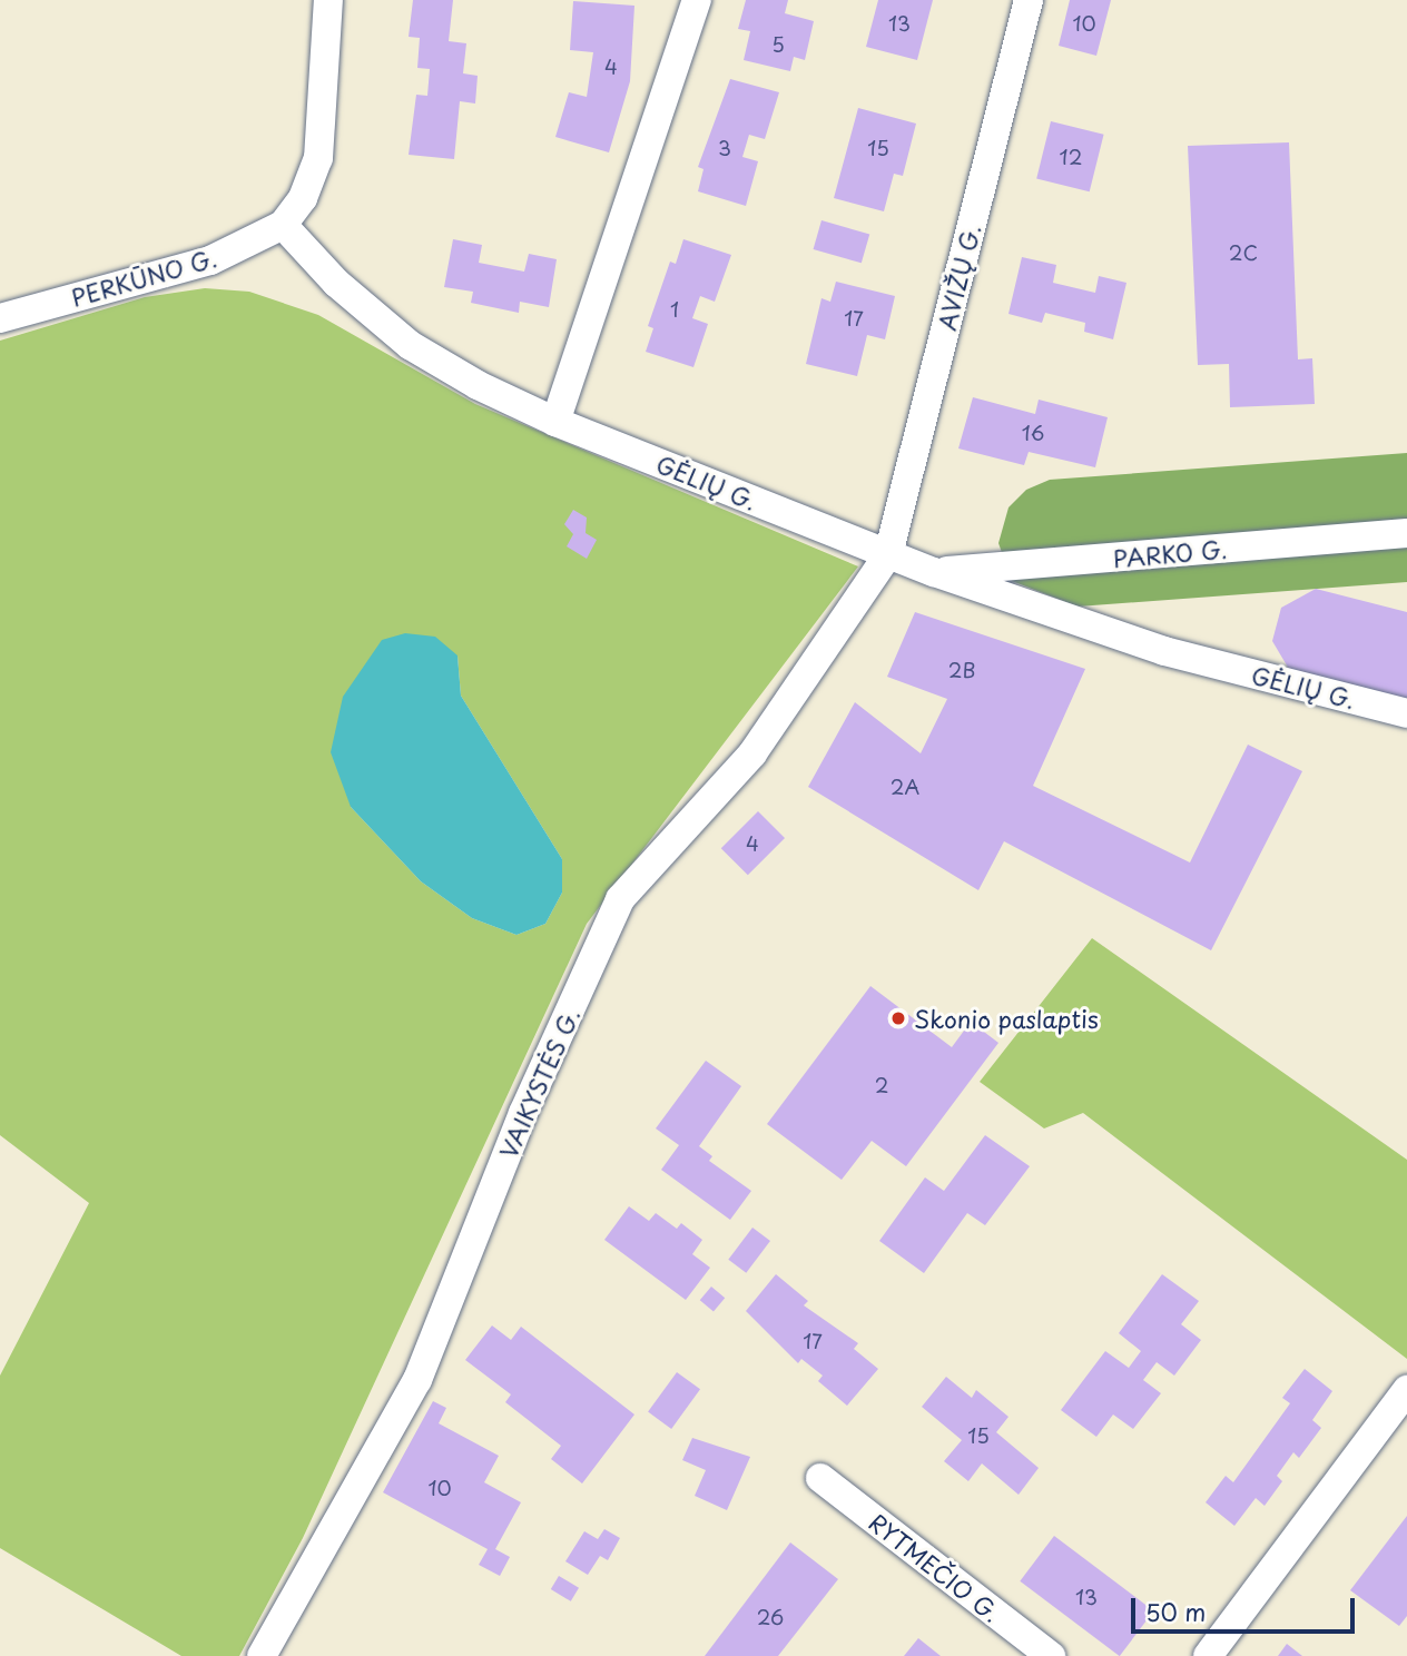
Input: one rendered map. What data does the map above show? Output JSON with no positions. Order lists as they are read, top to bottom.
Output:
{
  "streets": {
    "street": [
      "PERKŪNO G.",
      "AVIŽŲ G.",
      "GĖLIŲ G.",
      "PARKO G.",
      "VAIKYSTĖS G.",
      "RYTMEČIO G."
    ]
  },
  "crossings": [
    ["PERKŪNO G.", "GĖLIŲ G."],
    ["AVIŽŲ G.", "GĖLIŲ G."],
    ["AVIŽŲ G.", "VAIKYSTĖS G."],
    ["GĖLIŲ G.", "PARKO G."],
    ["GĖLIŲ G.", "VAIKYSTĖS G."]
  ],
  "places": ["Skonio paslaptis"],
  "house_numbers": [
    "13",
    "10",
    "5",
    "4",
    "3",
    "15",
    "12",
    "2C",
    "1",
    "17",
    "16",
    "2B",
    "2A",
    "4",
    "2",
    "17",
    "15",
    "10",
    "13",
    "26"
  ],
  "scale_bar": "50 m"
}
